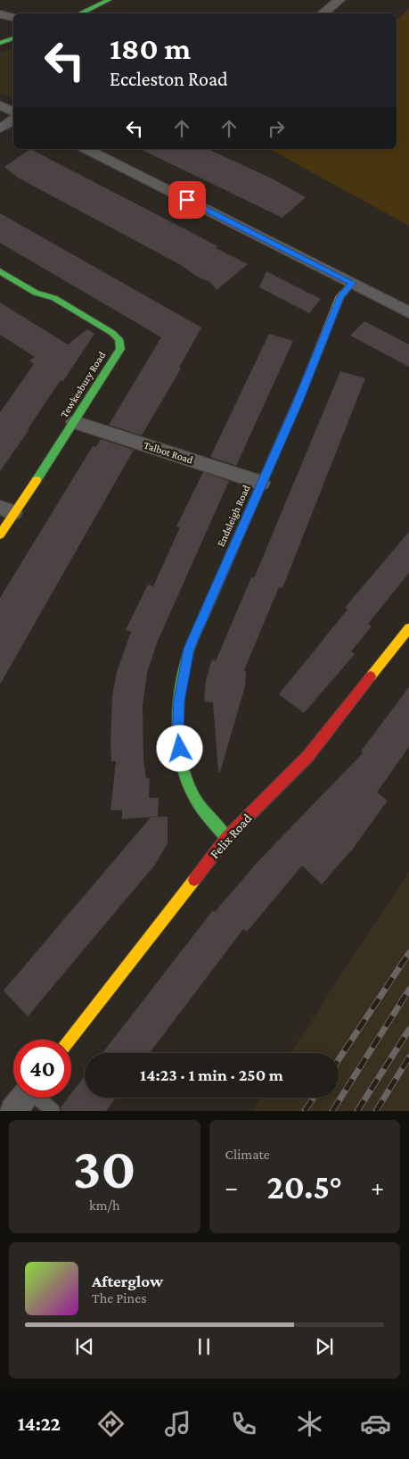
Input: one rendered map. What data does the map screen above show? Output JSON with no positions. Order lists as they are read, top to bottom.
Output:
{
  "streets": {
    "street": [
      "Tewkesbury Road",
      "Talbot Road",
      "Endsleigh Road",
      "Felix Road"
    ]
  },
  "crossings": [
    ["Tewkesbury Road", "Talbot Road"],
    ["Talbot Road", "Endsleigh Road"],
    ["Endsleigh Road", "Felix Road"]
  ],
  "page": {
    "turn": ["180 m", "Eccleston Road"],
    "limit": "40",
    "trip": "14:23 · 1 min · 250 m",
    "tile": [
      ["30", "km/h"],
      "Climate"
    ],
    "heat": ["−", "20.5°", "+"],
    "song": ["Afterglow", "The Pines"],
    "tabs": "14:22"
  }
}
